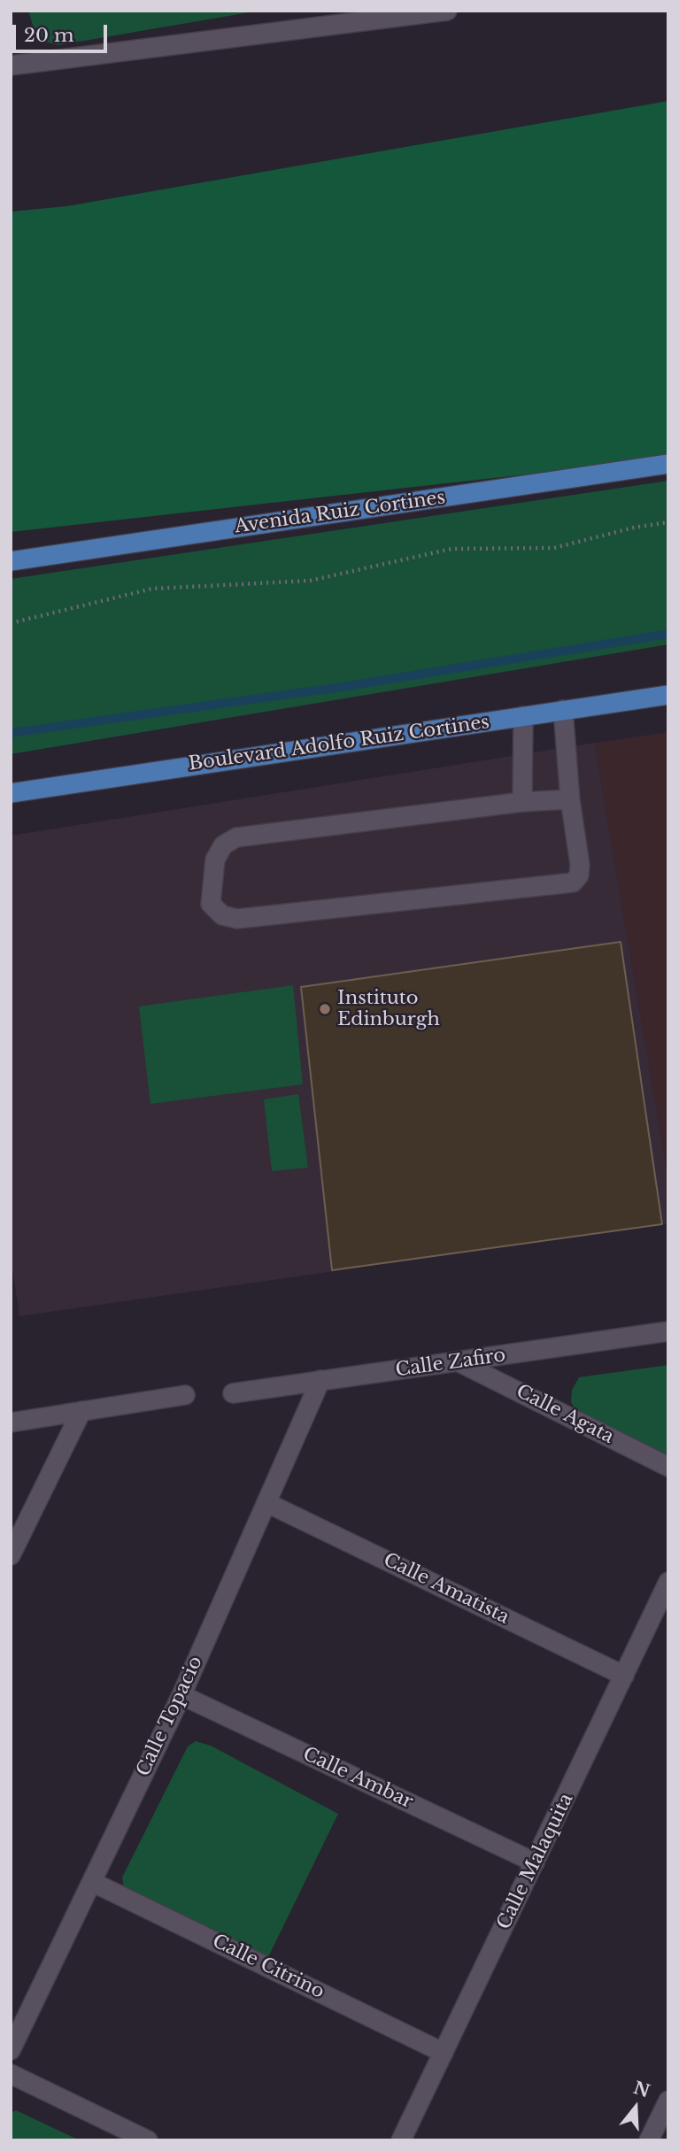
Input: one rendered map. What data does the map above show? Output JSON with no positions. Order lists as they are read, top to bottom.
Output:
{
  "streets": {
    "main road": ["Avenida Ruiz Cortines", "Boulevard Adolfo Ruiz Cortines"],
    "street": [
      "Calle Zafiro",
      "Calle Agata",
      "Calle Amatista",
      "Calle Topacio",
      "Calle Ambar",
      "Calle Malaquita",
      "Calle Citrino"
    ]
  },
  "crossings": [
    ["Calle Zafiro", "Calle Agata"],
    ["Calle Zafiro", "Calle Topacio"],
    ["Calle Amatista", "Calle Topacio"],
    ["Calle Amatista", "Calle Malaquita"],
    ["Calle Topacio", "Calle Ambar"],
    ["Calle Topacio", "Calle Citrino"],
    ["Calle Ambar", "Calle Malaquita"],
    ["Calle Malaquita", "Calle Citrino"]
  ],
  "places": ["Instituto Edinburgh"],
  "scale_bar": "20 m",
  "north": "top"
}
